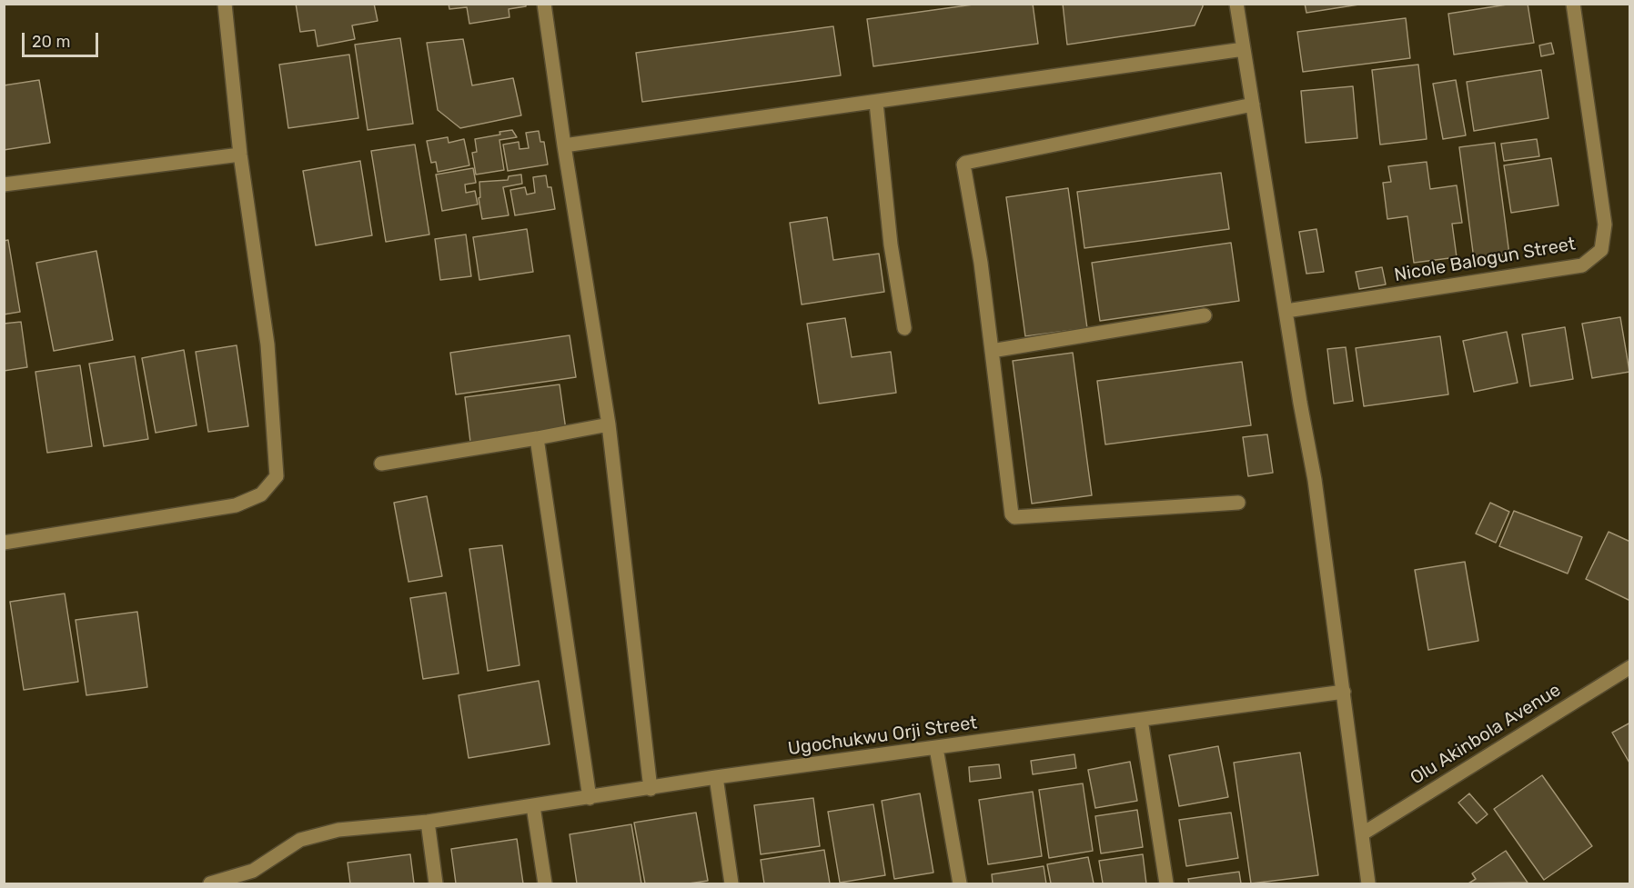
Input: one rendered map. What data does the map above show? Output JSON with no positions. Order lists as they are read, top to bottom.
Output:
{
  "streets": {
    "street": ["Nicole Balogun Street", "Olu Akinbola Avenue", "Ugochukwu Orji Street"]
  },
  "scale_bar": "20 m"
}
